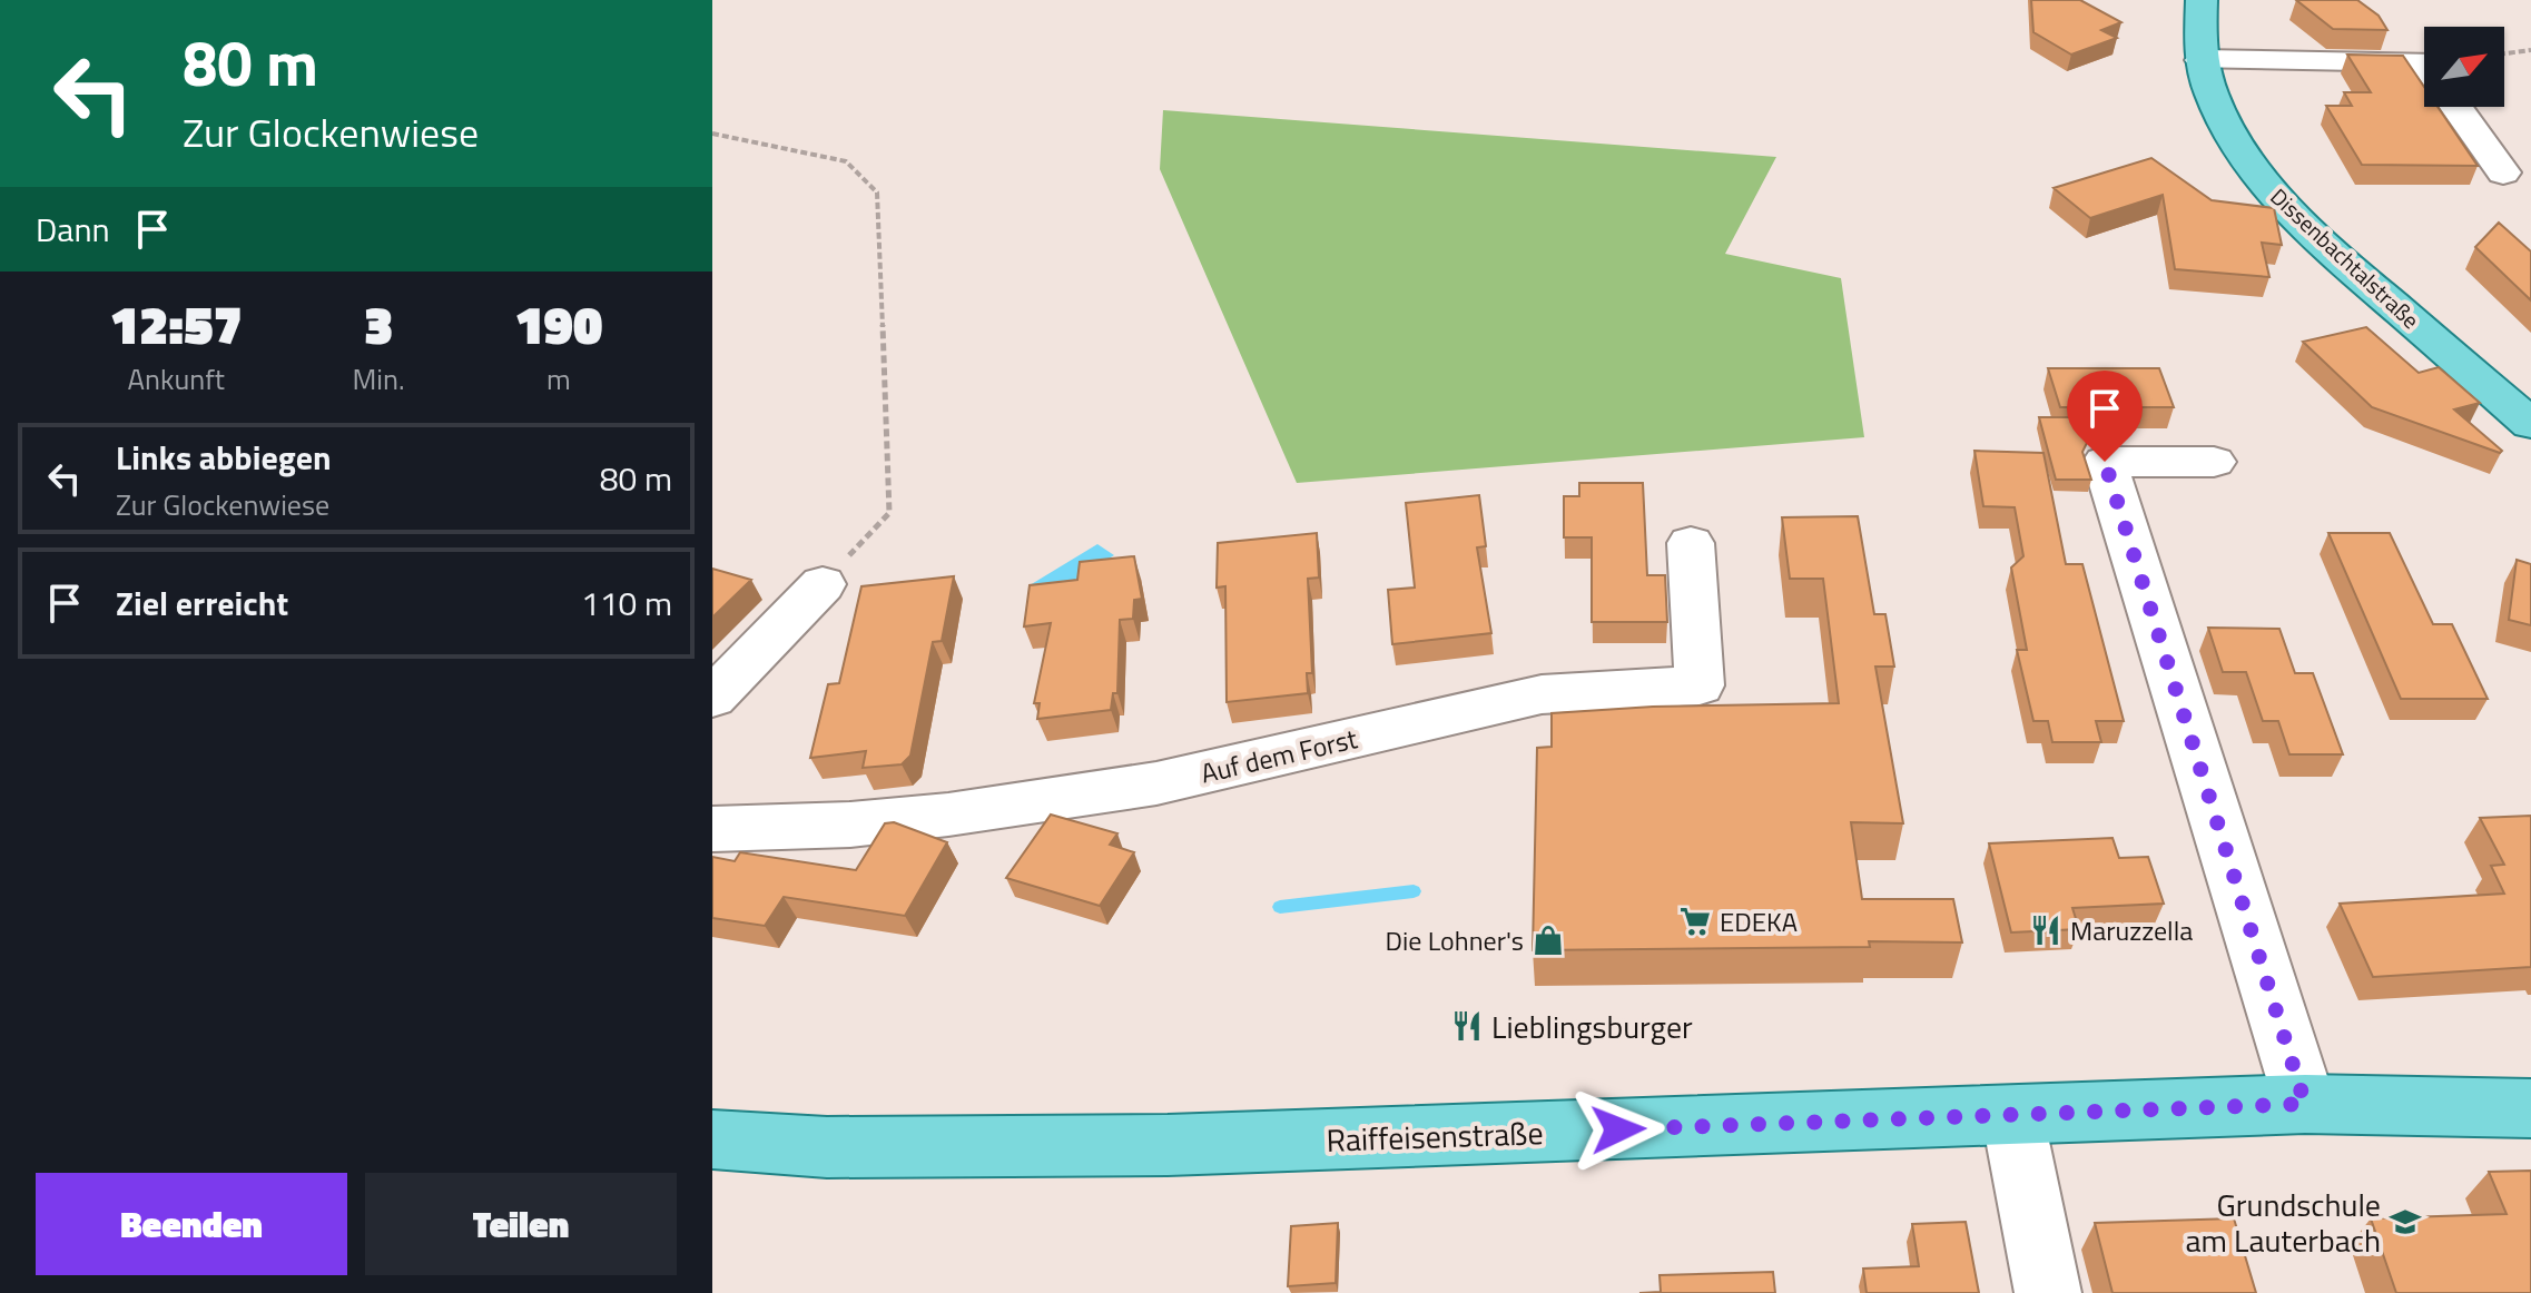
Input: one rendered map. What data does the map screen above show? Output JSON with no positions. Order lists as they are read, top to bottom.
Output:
{
  "streets": {
    "main road": ["Dissenbachtalstraße", "Raiffeisenstraße"],
    "street": ["Auf dem Forst"]
  },
  "places": {
    "supermarket": ["EDEKA"],
    "restaurant": ["Maruzzella", "Lieblingsburger"],
    "shop": ["Die Lohner's"],
    "school or university": ["Grundschule am Lauterbach"]
  },
  "north": "top right",
  "page": {
    "turn": ["80 m", "Zur Glockenwiese"],
    "then": "Dann",
    "eta": [
      "12:57",
      "Ankunft",
      "3",
      "Min.",
      "190",
      "m"
    ],
    "list": [
      {
        "name": "Links abbiegen",
        "note": "Zur Glockenwiese",
        "value": "80 m"
      },
      {
        "name": "Ziel erreicht",
        "value": "110 m"
      }
    ],
    "buttons": ["Beenden", "Teilen"]
  }
}
